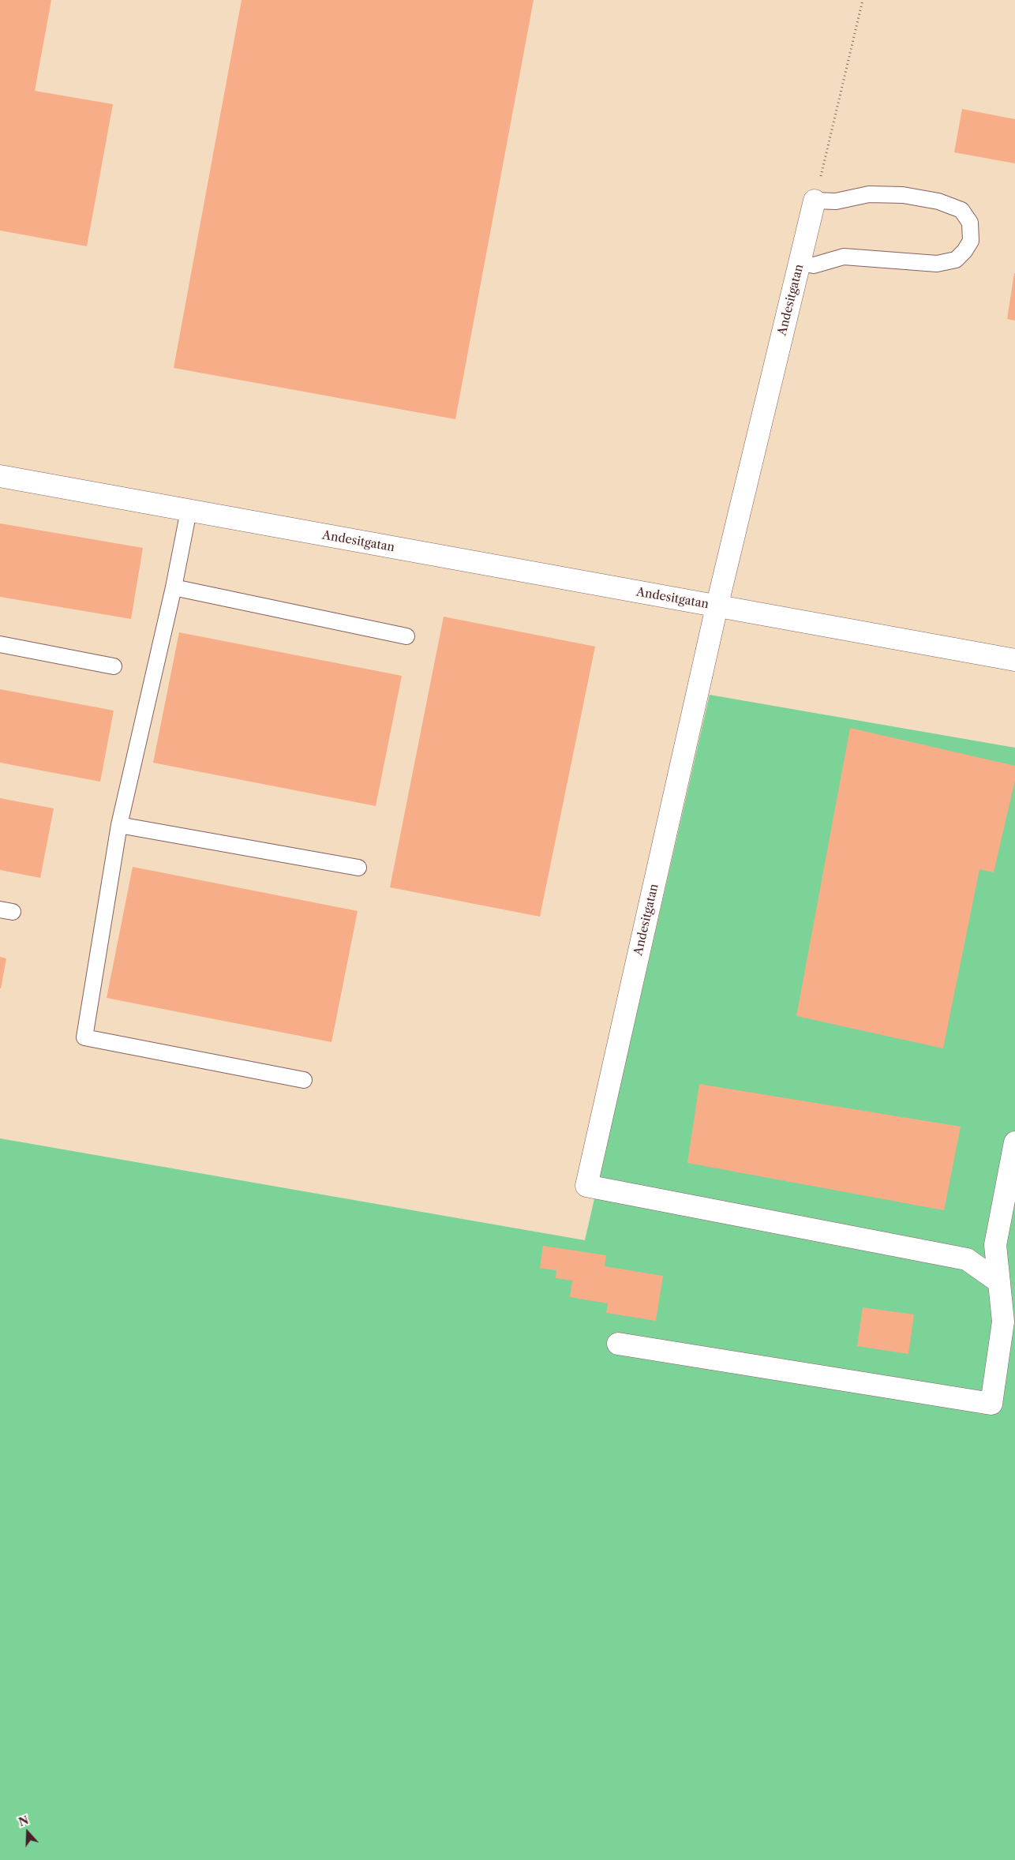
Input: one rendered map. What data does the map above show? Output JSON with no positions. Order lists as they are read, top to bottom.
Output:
{
  "streets": {
    "street": ["Andesitgatan"]
  },
  "north": "top"
}
